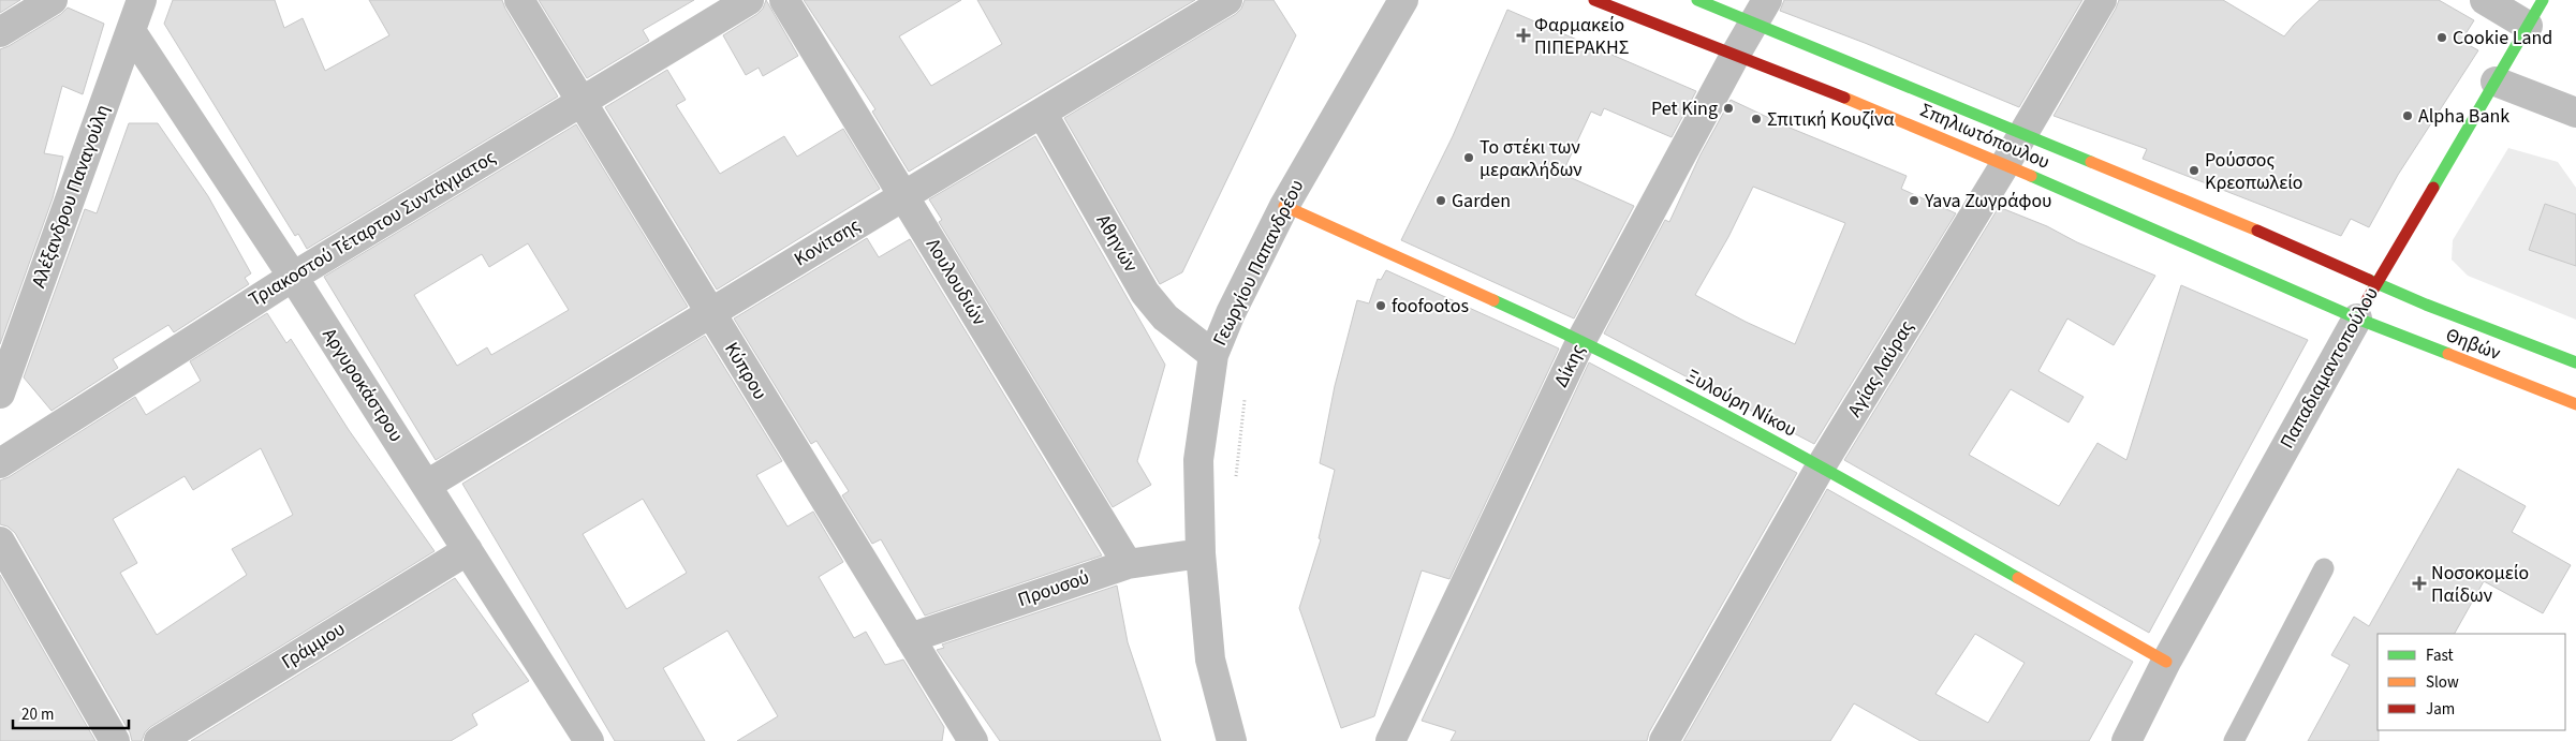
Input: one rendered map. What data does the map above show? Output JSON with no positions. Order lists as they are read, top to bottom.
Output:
{
  "streets": {
    "street": [
      "Σπηλιωτόπουλου",
      "Αλέξανδρου Παναγούλη",
      "Τριακοστού Τέταρτου Συντάγματος",
      "Κονίτσης",
      "Αθηνών",
      "Γεωργίου Παπανδρέου",
      "Λουλουδιών",
      "Θηβών",
      "Δίκης",
      "Παπαδιαμαντοπούλου",
      "Αγίας Λαύρας",
      "Κύπρου",
      "Αργυροκάστρου",
      "Ξυλούρη Νίκου",
      "Προυσού",
      "Γράμμου"
    ]
  },
  "crossings": [
    ["Σπηλιωτόπουλου", "Θηβών"],
    ["Σπηλιωτόπουλου", "Δίκης"],
    ["Σπηλιωτόπουλου", "Παπαδιαμαντοπούλου"],
    ["Σπηλιωτόπουλου", "Αγίας Λαύρας"],
    ["Αλέξανδρου Παναγούλη", "Αργυροκάστρου"],
    ["Τριακοστού Τέταρτου Συντάγματος", "Κύπρου"],
    ["Τριακοστού Τέταρτου Συντάγματος", "Αργυροκάστρου"],
    ["Κονίτσης", "Αθηνών"],
    ["Κονίτσης", "Λουλουδιών"],
    ["Κονίτσης", "Κύπρου"],
    ["Κονίτσης", "Αργυροκάστρου"],
    ["Αθηνών", "Γεωργίου Παπανδρέου"],
    ["Γεωργίου Παπανδρέου", "Ξυλούρη Νίκου"],
    ["Γεωργίου Παπανδρέου", "Προυσού"],
    ["Λουλουδιών", "Προυσού"],
    ["Θηβών", "Παπαδιαμαντοπούλου"],
    ["Δίκης", "Ξυλούρη Νίκου"],
    ["Παπαδιαμαντοπούλου", "Ξυλούρη Νίκου"],
    ["Αγίας Λαύρας", "Ξυλούρη Νίκου"],
    ["Κύπρου", "Προυσού"],
    ["Αργυροκάστρου", "Γράμμου"]
  ],
  "places": {
    "health": ["Φαρμακείο ΠΙΠΕΡΑΚΗΣ", "Νοσοκομείο Παίδων"],
    "other": [
      "Cookie Land",
      "Pet King",
      "Alpha Bank",
      "Σπιτική Κουζίνα",
      "Το στέκι των μερακλήδων",
      "Ρούσσος Κρεοπωλείο",
      "Garden",
      "Yava Ζωγράφου",
      "foofootos"
    ]
  },
  "legend": ["Fast", "Slow", "Jam"],
  "scale_bar": "20 m"
}
